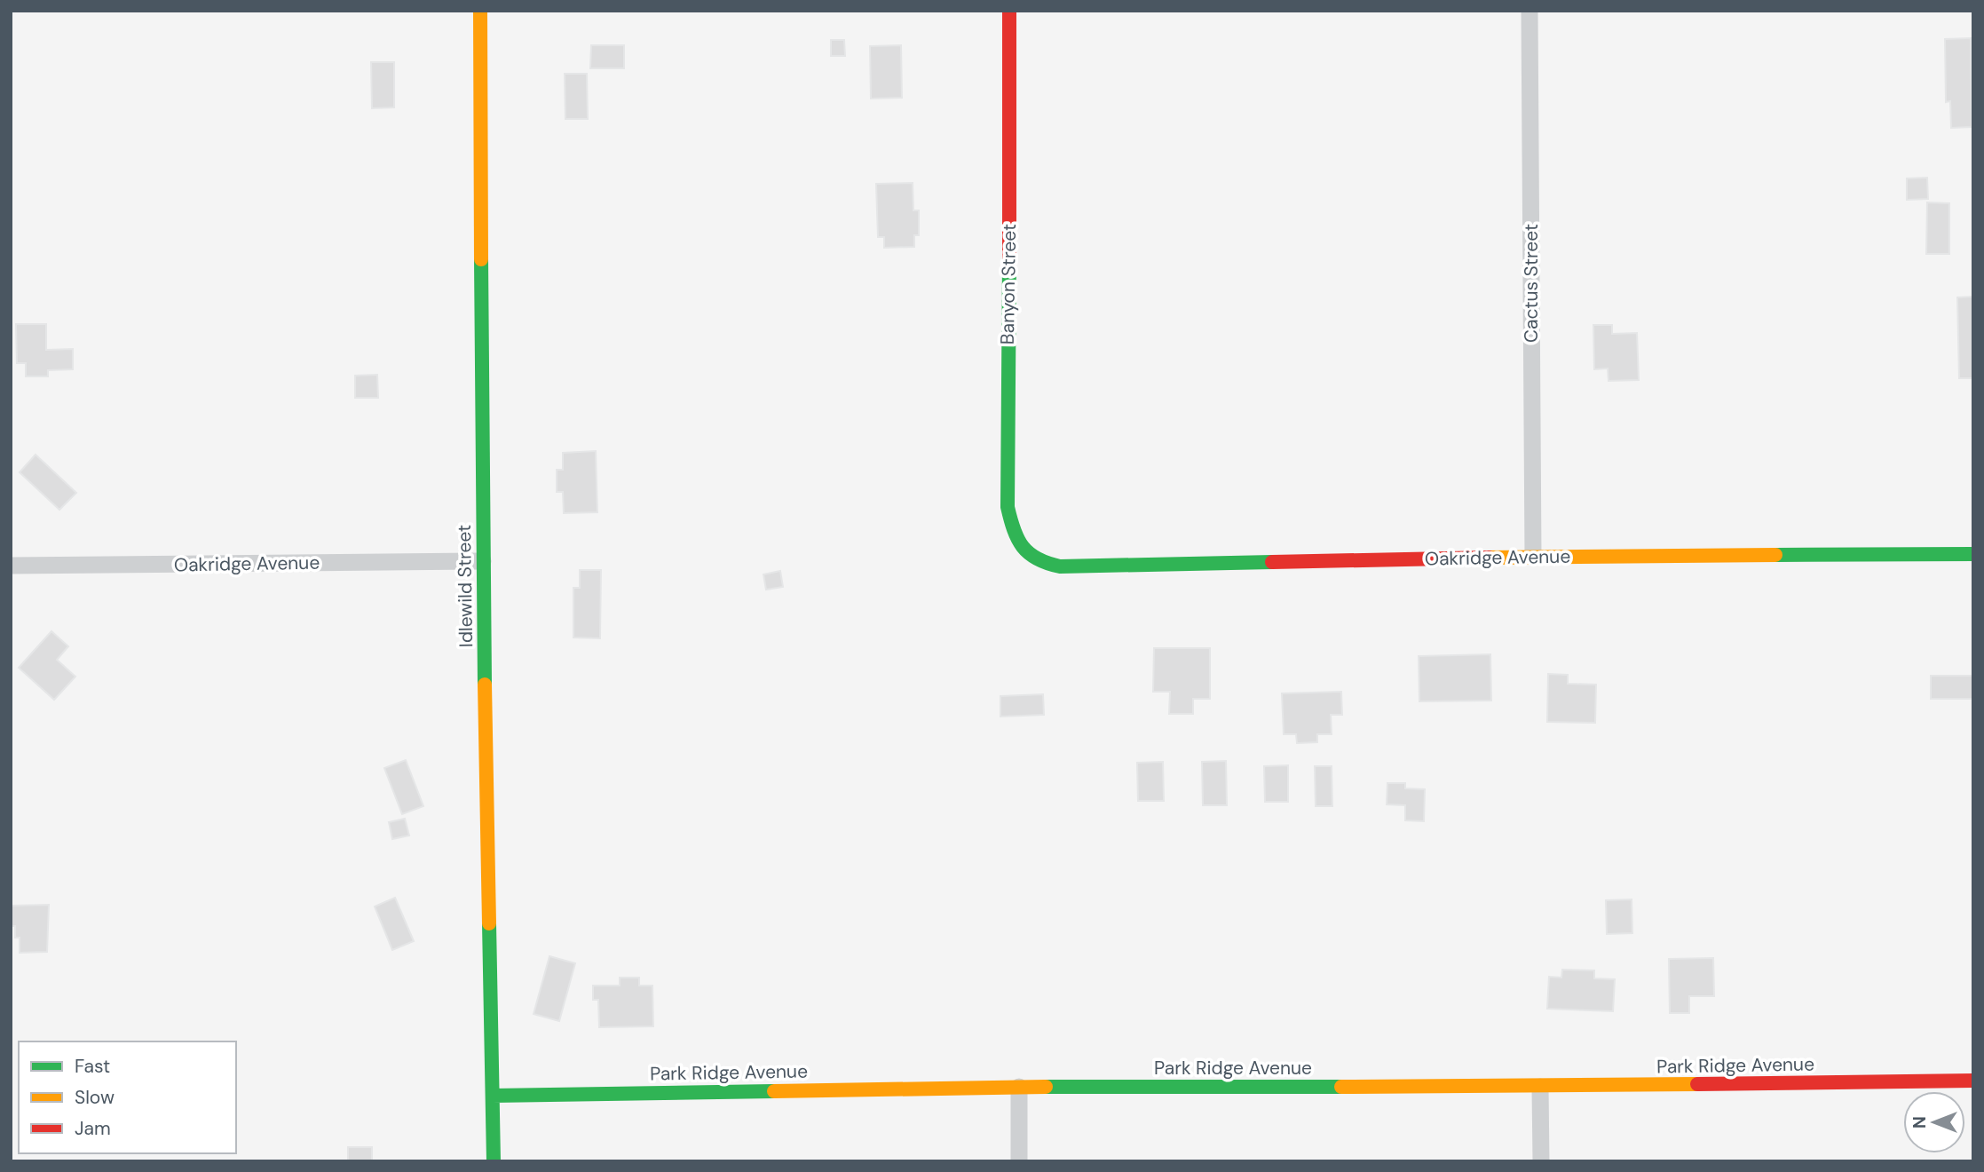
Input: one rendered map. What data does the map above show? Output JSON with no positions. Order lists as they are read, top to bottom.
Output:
{
  "streets": {
    "street": [
      "Cactus Street",
      "Banyon Street",
      "Oakridge Avenue",
      "Idlewild Street",
      "Park Ridge Avenue"
    ]
  },
  "crossings": [
    ["Cactus Street", "Oakridge Avenue"],
    ["Banyon Street", "Oakridge Avenue"],
    ["Oakridge Avenue", "Idlewild Street"],
    ["Idlewild Street", "Park Ridge Avenue"]
  ],
  "legend": ["Fast", "Slow", "Jam"],
  "north": "left"
}
